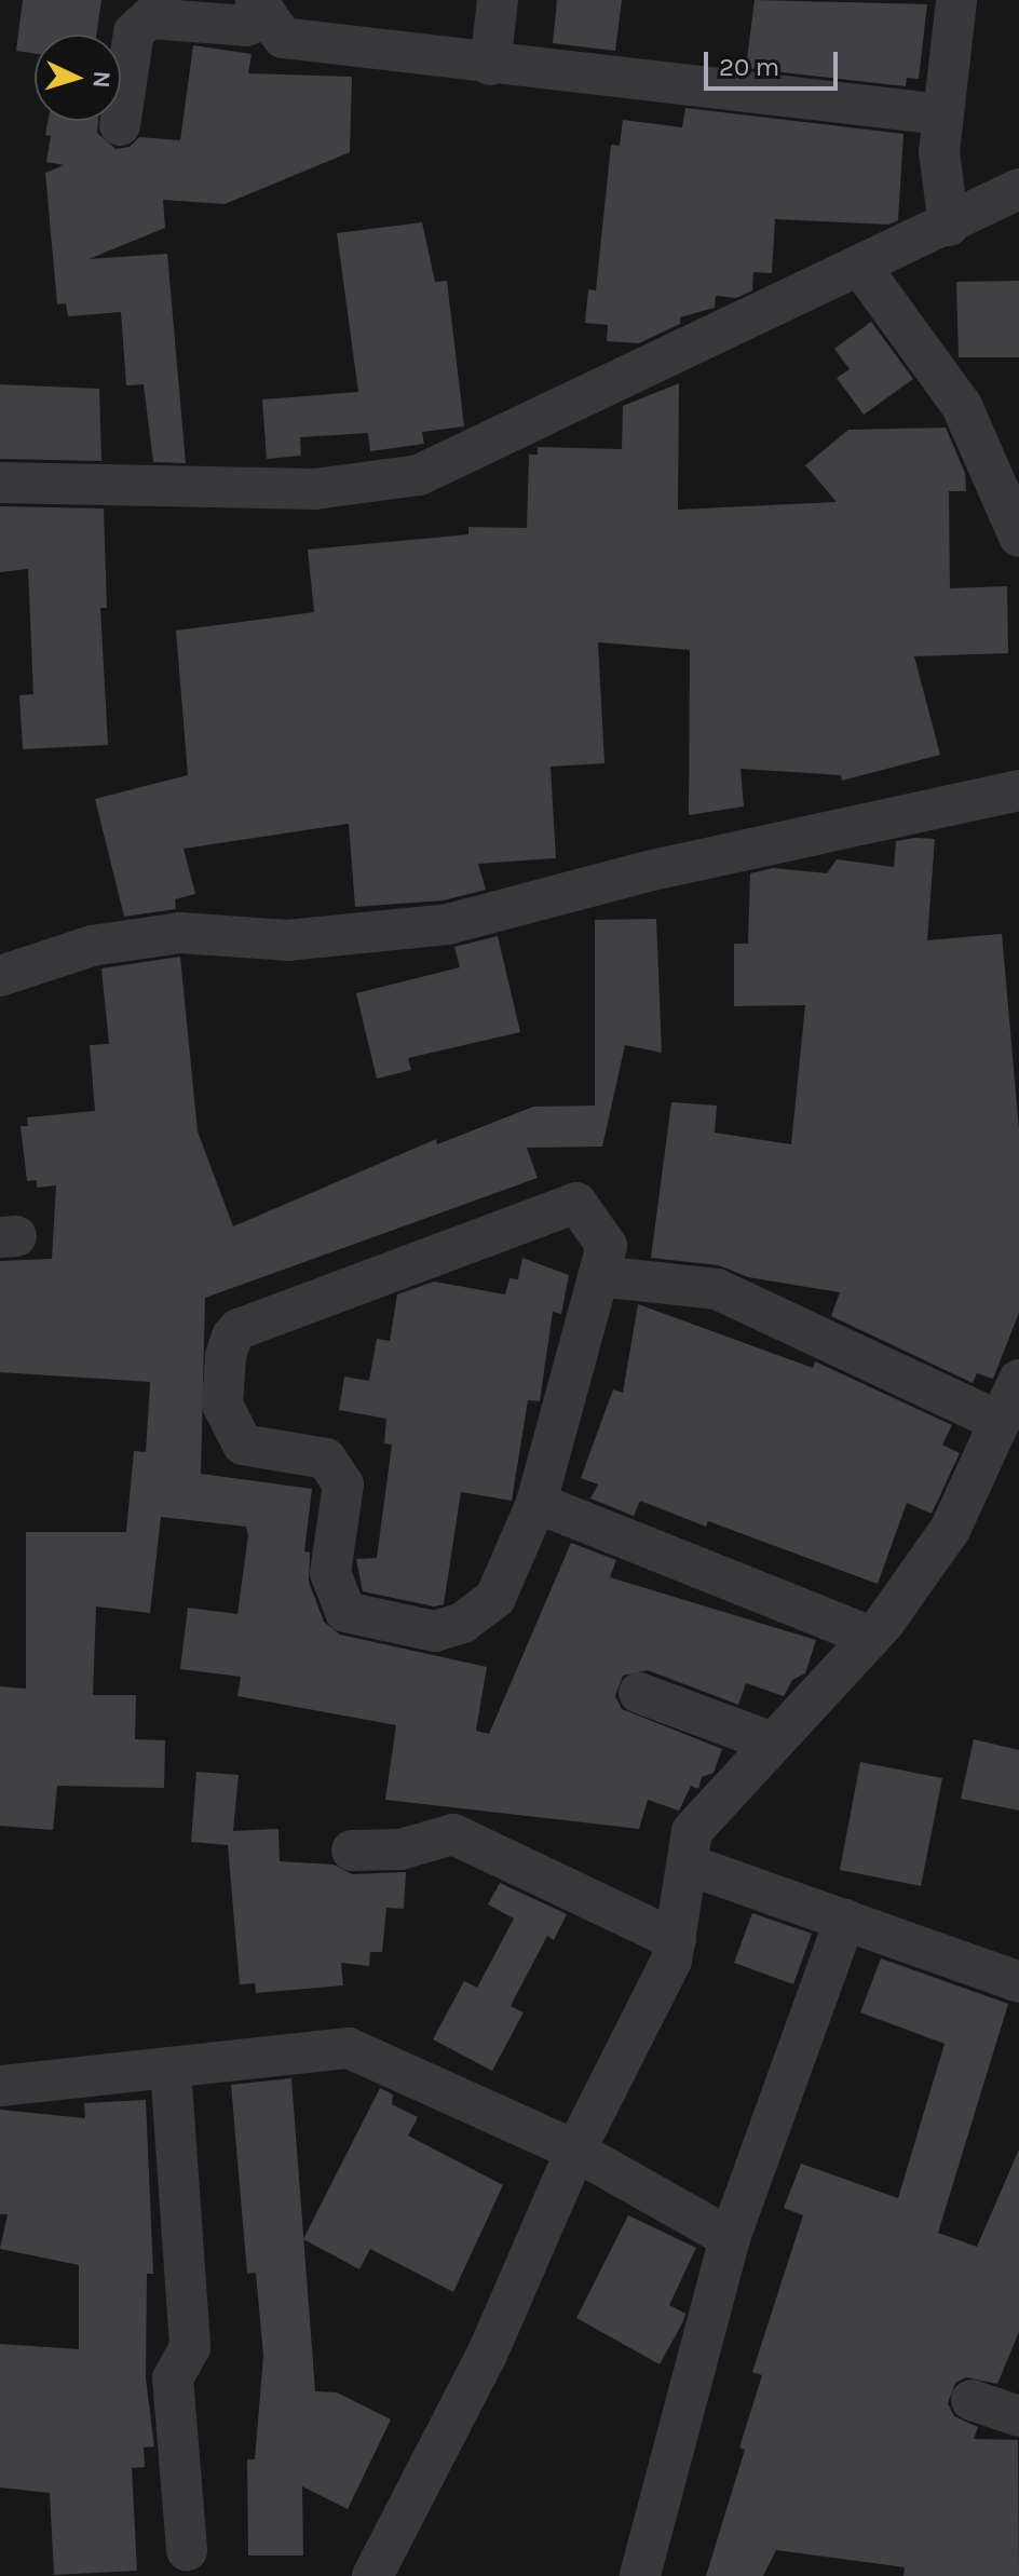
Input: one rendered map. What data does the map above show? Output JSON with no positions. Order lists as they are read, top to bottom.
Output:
{
  "scale_bar": "20 m",
  "north": "right"
}
